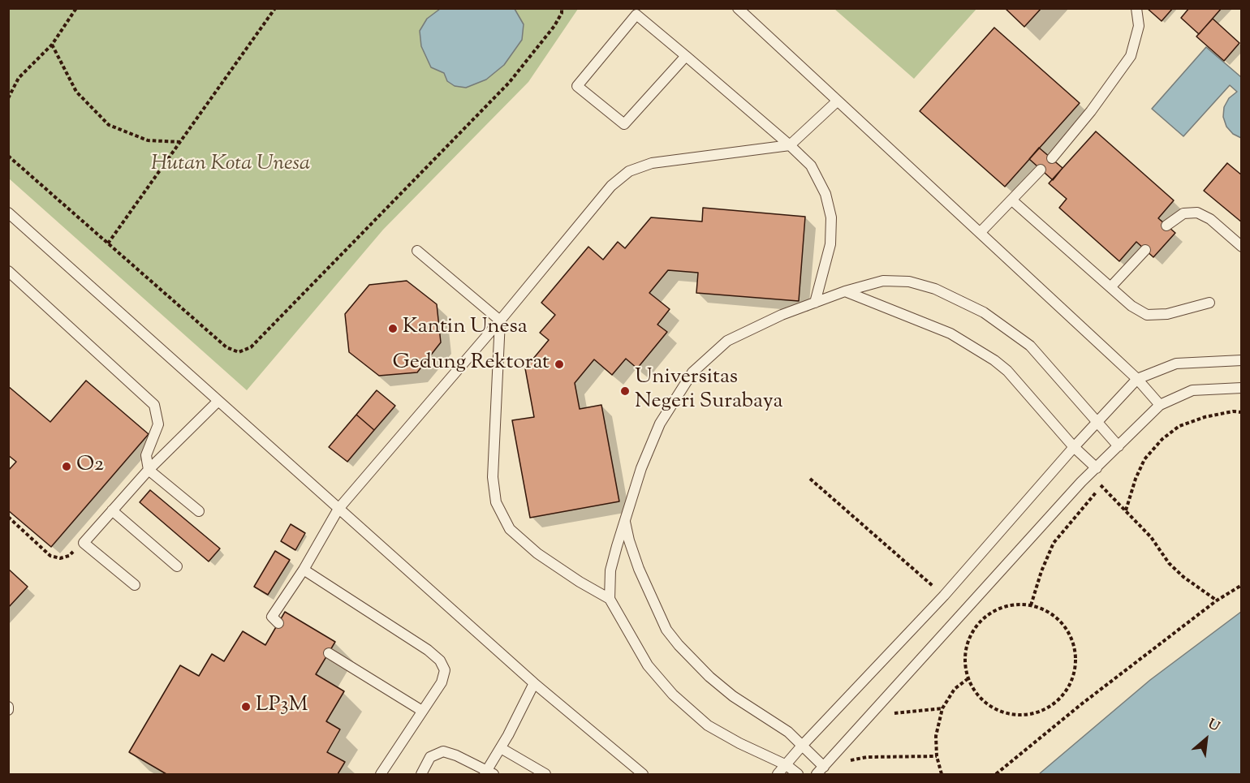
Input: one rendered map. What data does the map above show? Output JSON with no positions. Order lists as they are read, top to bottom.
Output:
{
  "parks": ["Hutan Kota Unesa"],
  "places": [
    "Kantin Unesa",
    "Gedung Rektorat",
    "Universitas Negeri Surabaya",
    "O2",
    "LP3M"
  ],
  "north": "top right"
}
